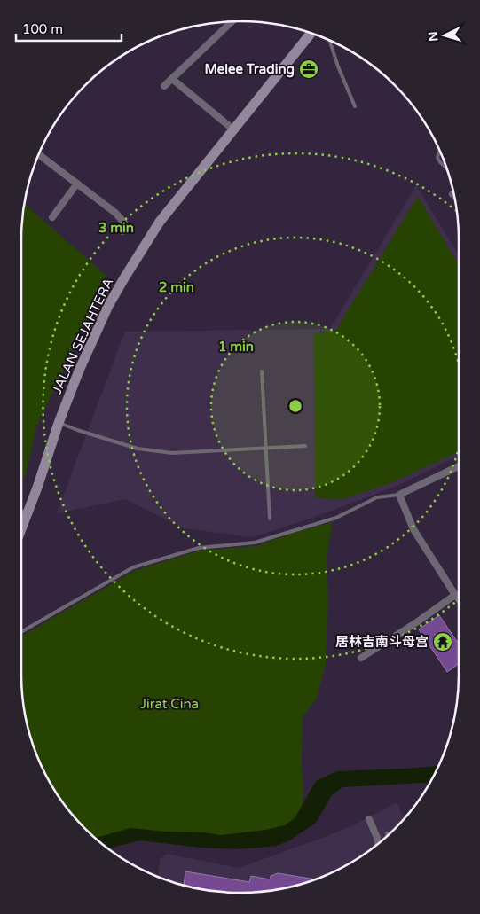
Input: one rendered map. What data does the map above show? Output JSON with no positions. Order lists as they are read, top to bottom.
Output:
{
  "streets": {
    "street": ["JALAN SEJAHTERA"]
  },
  "parks": ["Jirat Cina"],
  "places": {
    "office": ["Melee Trading"],
    "temple": ["居林吉南斗母宫"]
  },
  "scale_bar": "100 m",
  "north": "left",
  "rings": ["3 min", "2 min", "1 min"]
}
